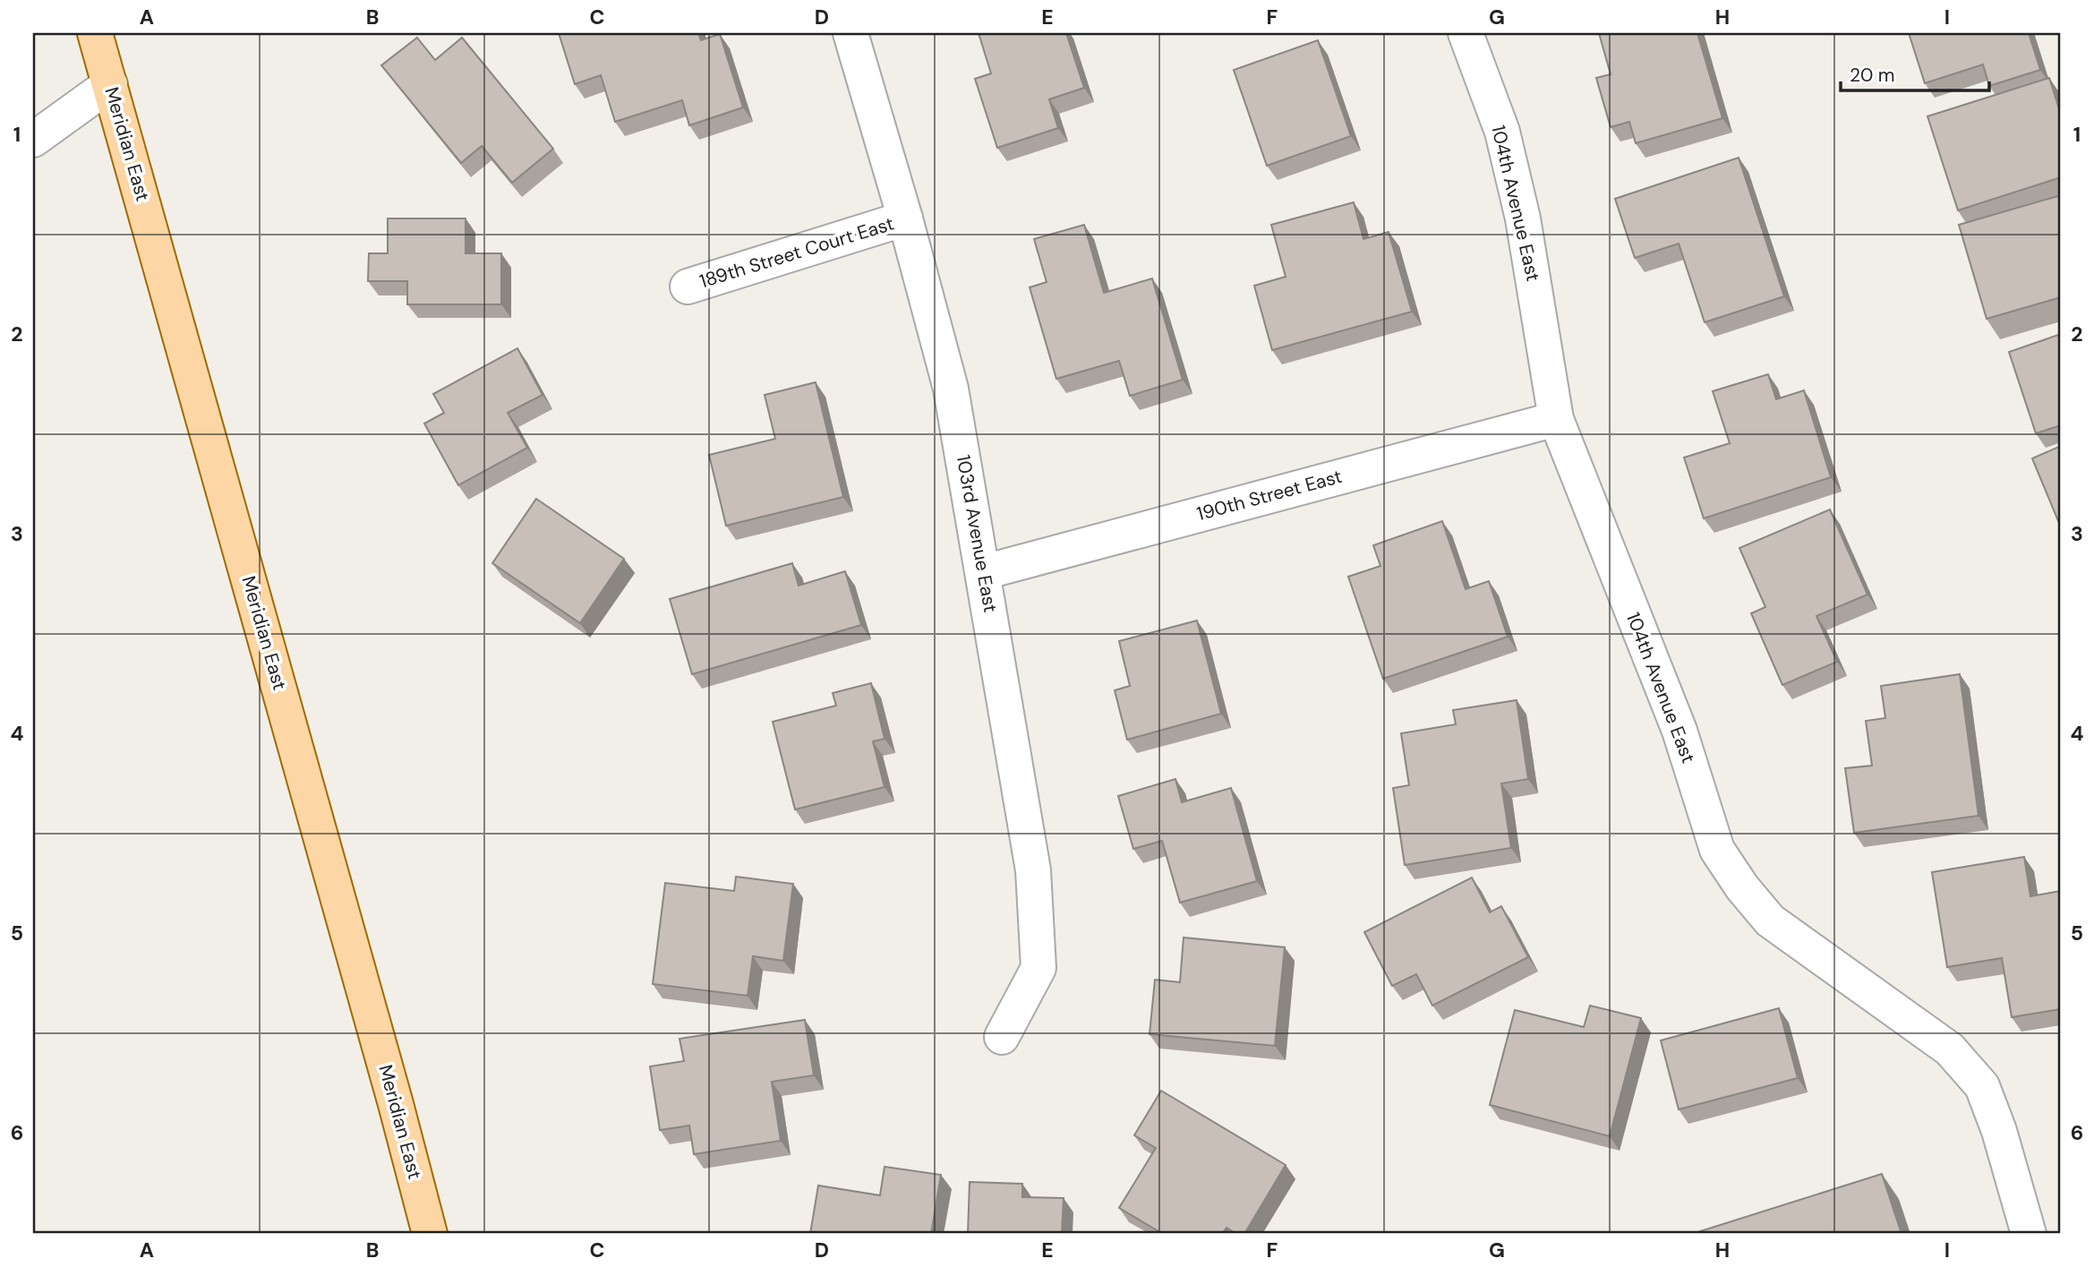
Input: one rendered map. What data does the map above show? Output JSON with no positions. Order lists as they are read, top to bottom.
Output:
{
  "streets": {
    "main road": ["Meridian East"],
    "street": [
      "104th Avenue East",
      "189th Street Court East",
      "190th Street East",
      "103rd Avenue East"
    ]
  },
  "crossings": [
    ["104th Avenue East", "190th Street East"],
    ["189th Street Court East", "103rd Avenue East"],
    ["190th Street East", "103rd Avenue East"]
  ],
  "scale_bar": "20 m",
  "grid": {
    "columns": [
      "A",
      "B",
      "C",
      "D",
      "E",
      "F",
      "G",
      "H",
      "I"
    ],
    "rows": [
      "1",
      "2",
      "3",
      "4",
      "5",
      "6"
    ]
  }
}
